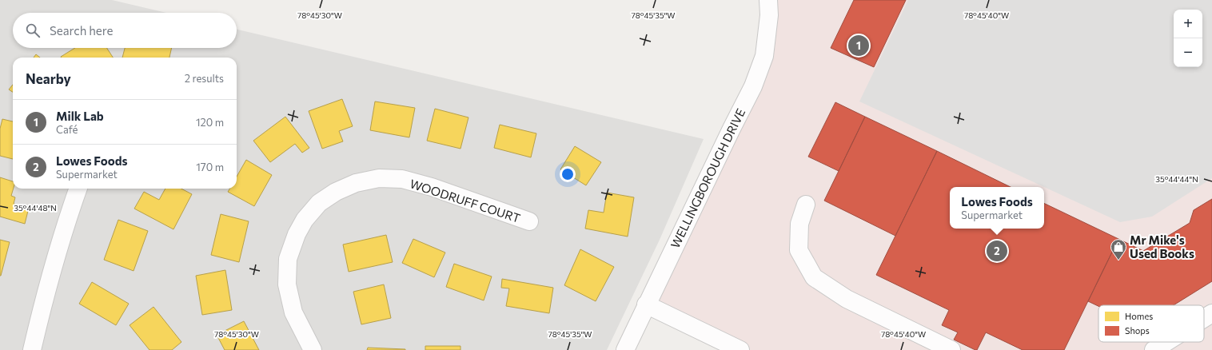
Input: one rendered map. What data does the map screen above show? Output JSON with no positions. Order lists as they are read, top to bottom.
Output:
{
  "streets": {
    "street": ["WELLINGBOROUGH DRIVE", "WOODRUFF COURT"]
  },
  "places": {
    "shop": ["Mr Mike's Used Books"]
  },
  "legend": ["Homes", "Shops"],
  "page": {
    "map_buttons": ["+", "−"],
    "search": "Search here",
    "pins": ["1", "2"],
    "heading": ["Nearby", "2 results"],
    "list": [
      {
        "mark": "1",
        "name": "Milk Lab",
        "note": "Café",
        "value": "120 m"
      },
      {
        "mark": "2",
        "name": "Lowes Foods",
        "note": "Supermarket",
        "value": "170 m"
      }
    ],
    "popup": ["Lowes Foods", "Supermarket"]
  },
  "coordinates": [
    "78°45'30\"W",
    "78°45'35\"W",
    "78°45'40\"W",
    "35°44'44\"N",
    "35°44'48\"N"
  ]
}
